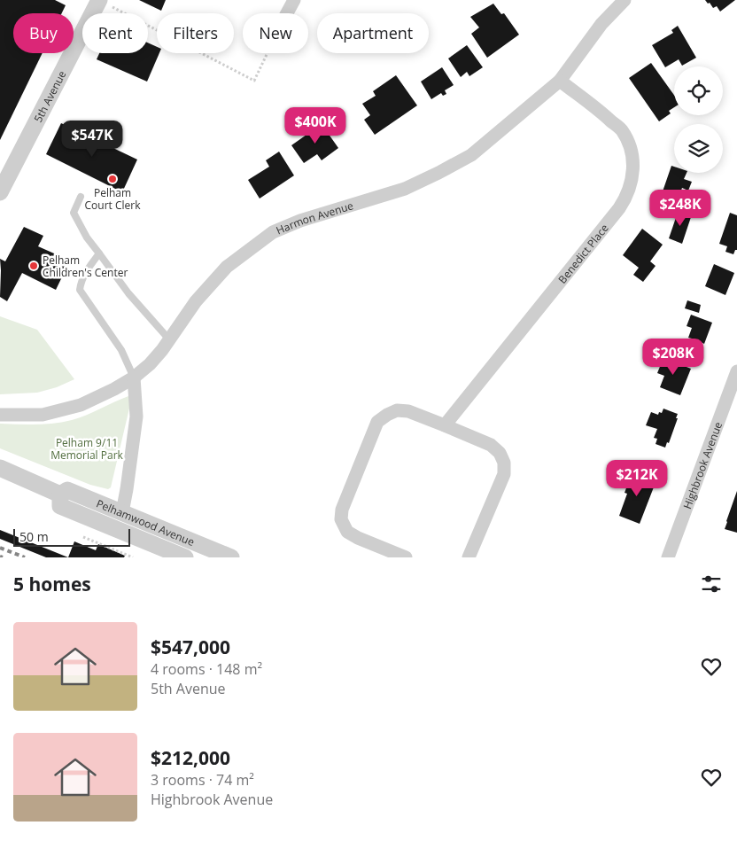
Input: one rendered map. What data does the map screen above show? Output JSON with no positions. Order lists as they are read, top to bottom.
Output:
{
  "streets": {
    "street": [
      "5th Avenue",
      "Harmon Avenue",
      "Benedict Place",
      "Highbrook Avenue",
      "Pelhamwood Avenue"
    ]
  },
  "crossings": [
    ["Harmon Avenue", "Benedict Place"]
  ],
  "parks": ["Pelham 9/11 Memorial Park"],
  "places": ["Pelham Court Clerk", "Pelham Children's Center"],
  "scale_bar": "50 m",
  "page": {
    "chip": [
      "Buy",
      "Rent",
      "Filters",
      "New",
      "Apartment"
    ],
    "price": [
      "$400K",
      "$547K",
      "$248K",
      "$208K",
      "$212K"
    ],
    "scale": "50 m",
    "heading": "5 homes",
    "list": [
      {
        "name": "$547,000",
        "note": "4 rooms · 148 m² · 5th Avenue"
      },
      {
        "name": "$212,000",
        "note": "3 rooms · 74 m² · Highbrook Avenue"
      }
    ]
  }
}
